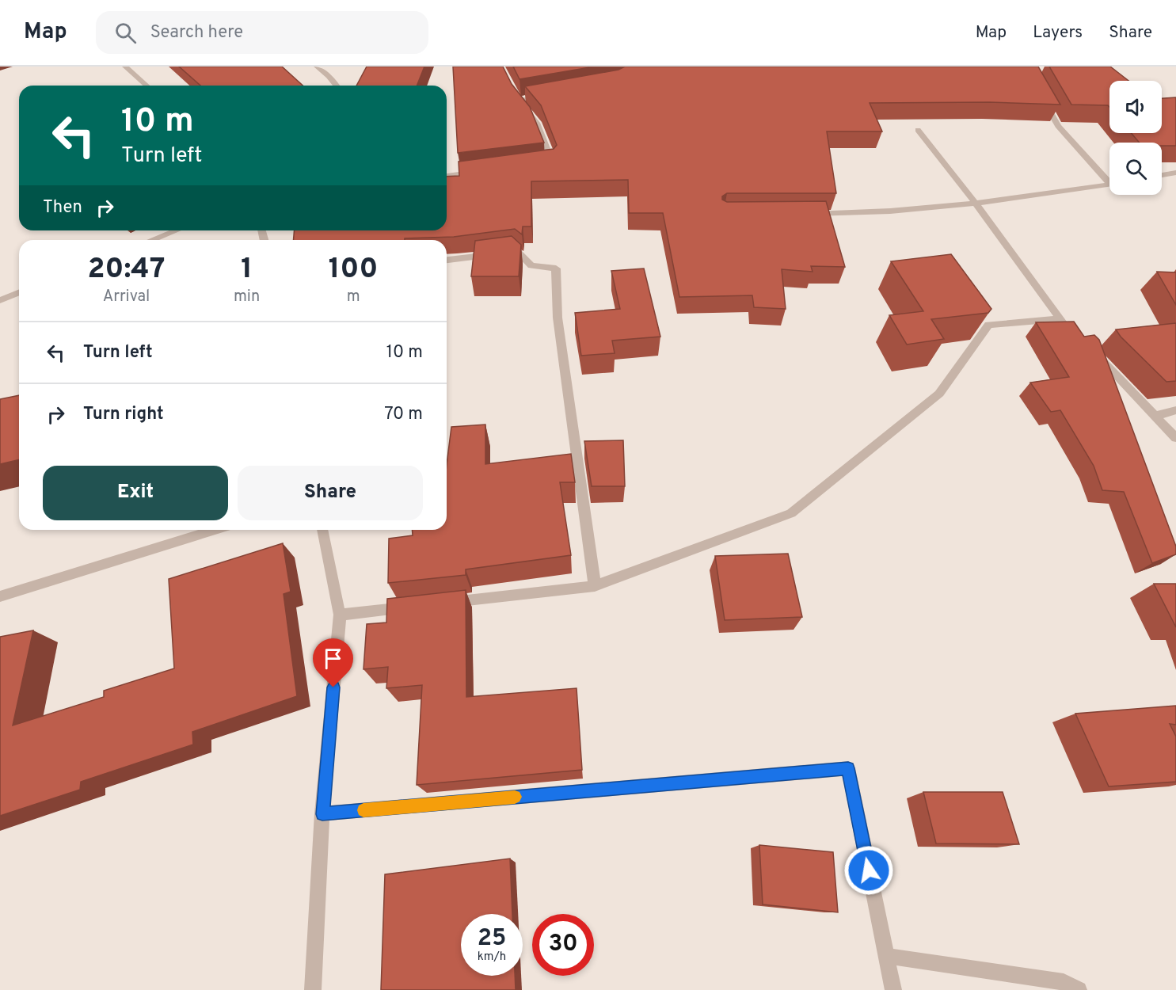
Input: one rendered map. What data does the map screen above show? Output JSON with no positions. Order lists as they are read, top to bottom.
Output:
{
  "page": {
    "header": "Map",
    "search": "Search here",
    "nav": ["Map", "Layers", "Share"],
    "turn": ["10 m", "Turn left"],
    "then": "Then",
    "eta": [
      "20:47",
      "Arrival",
      "1",
      "min",
      "100",
      "m"
    ],
    "list": [
      {
        "name": "Turn left",
        "value": "10 m"
      },
      {
        "name": "Turn right",
        "value": "70 m"
      }
    ],
    "buttons": ["Exit", "Share"],
    "speed": "25 km/h",
    "limit": "30"
  }
}
